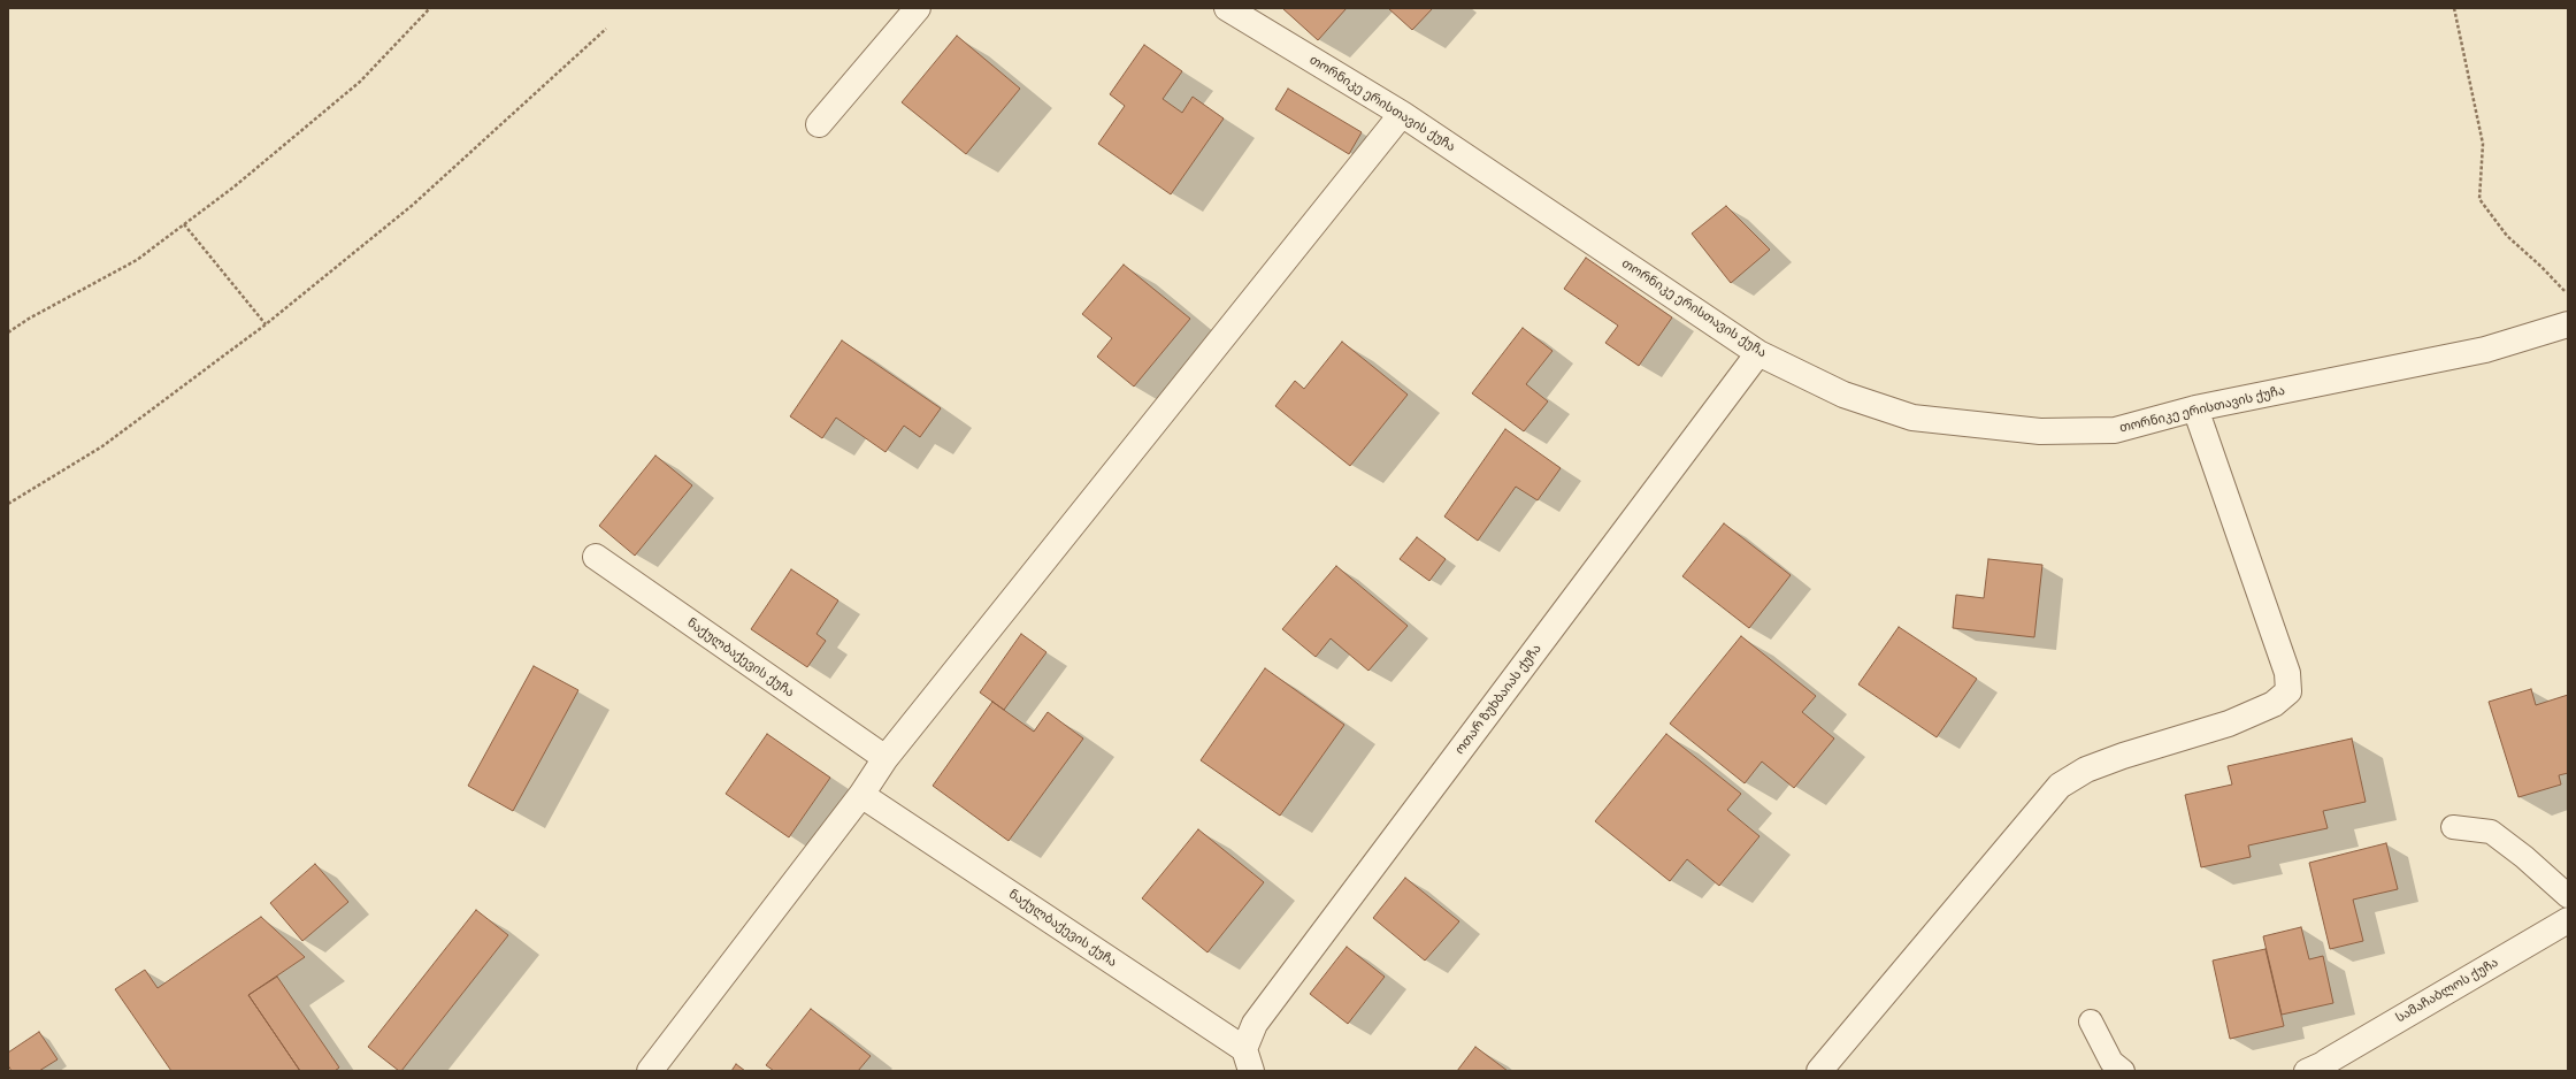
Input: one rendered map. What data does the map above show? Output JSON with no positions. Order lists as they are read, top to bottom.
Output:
{
  "streets": {
    "street": [
      "თორნიკე ერისთავის ქუჩა",
      "ნაქულბაქევის ქუჩა",
      "ოთარ ზუხბაიას ქუჩა",
      "სამაჩაბლოს ქუჩა"
    ]
  },
  "crossings": [
    ["თორნიკე ერისთავის ქუჩა", "ოთარ ზუხბაიას ქუჩა"],
    ["ნაქულბაქევის ქუჩა", "ოთარ ზუხბაიას ქუჩა"]
  ]
}
